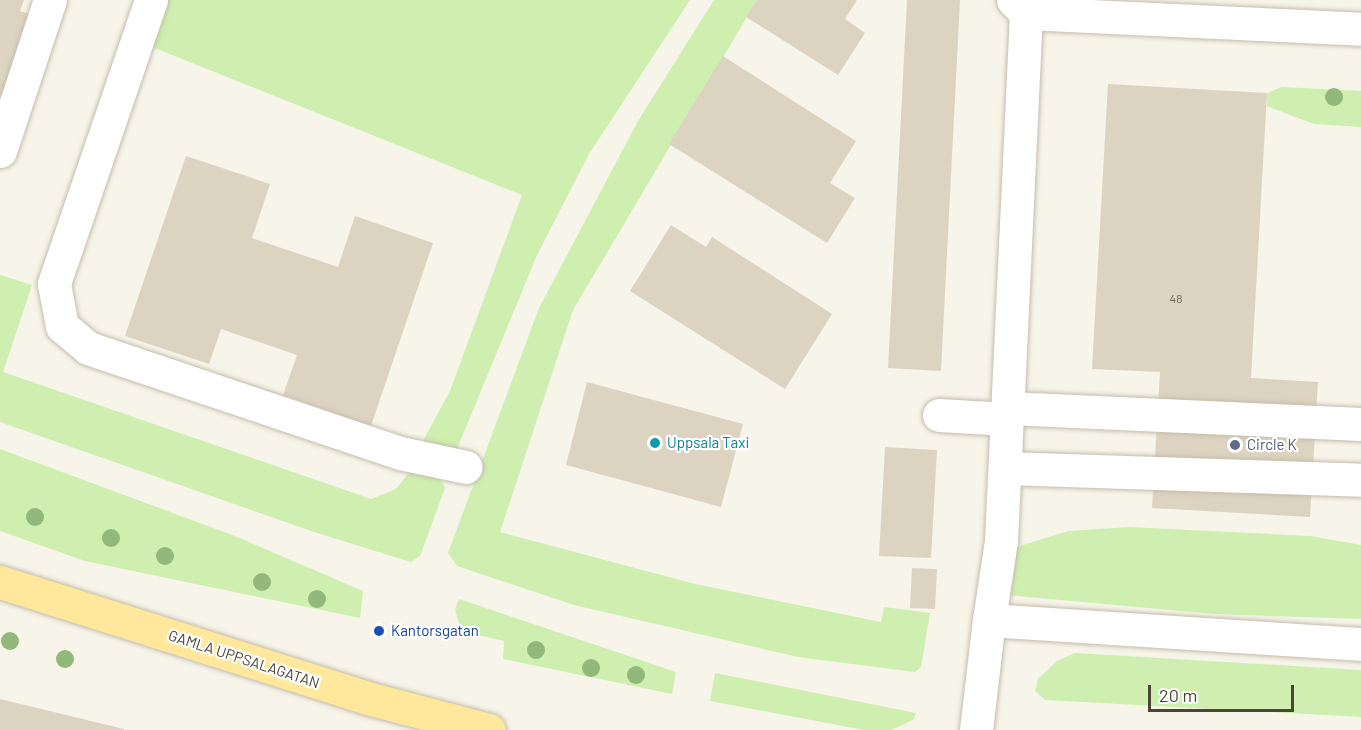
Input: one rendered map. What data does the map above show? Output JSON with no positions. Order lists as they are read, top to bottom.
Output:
{
  "streets": {
    "main road": ["GAMLA UPPSALAGATAN"]
  },
  "places": ["Uppsala Taxi", "Circle K", "Kantorsgatan"],
  "house_numbers": ["48"],
  "scale_bar": "20 m"
}
